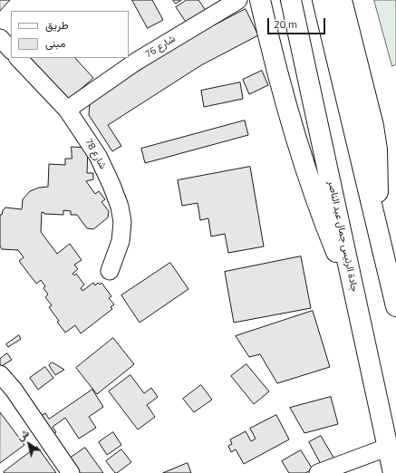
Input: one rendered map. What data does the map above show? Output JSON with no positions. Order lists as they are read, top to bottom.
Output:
{
  "streets": {
    "highway": ["جادة الرئيس جمال عبد الناصر"],
    "street": ["شارع 76", "شارع 78"]
  },
  "crossings": [
    ["شارع 76", "شارع 78"]
  ],
  "legend": ["طريق", "مبنى"],
  "scale_bar": "20 m",
  "north": "top left"
}
